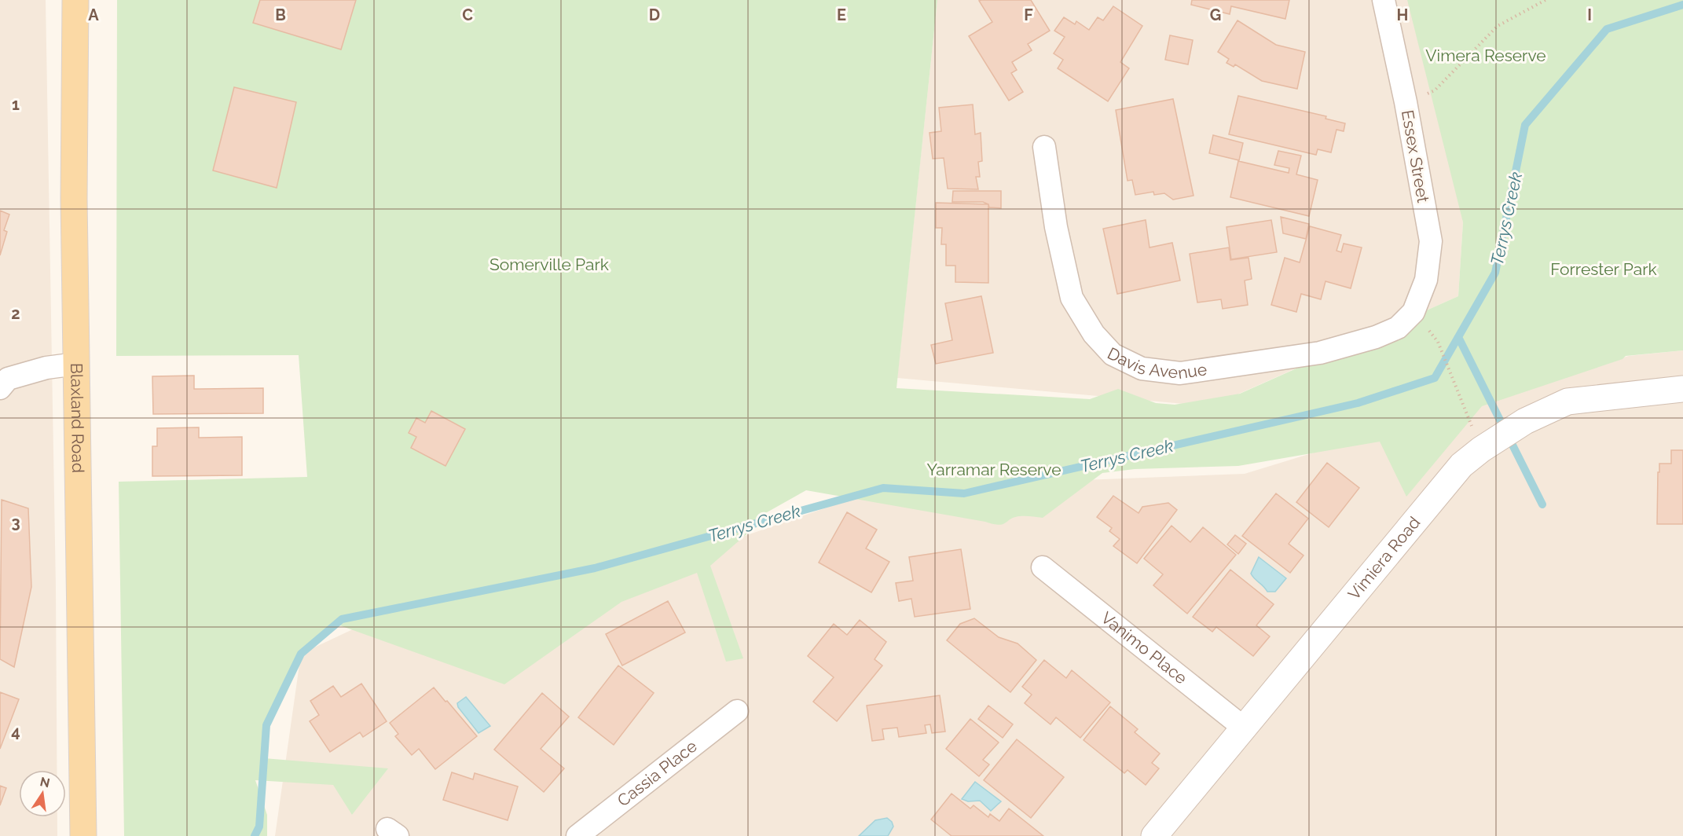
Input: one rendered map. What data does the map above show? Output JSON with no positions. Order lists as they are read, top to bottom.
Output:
{
  "streets": {
    "main road": ["Blaxland Road"],
    "street": [
      "Essex Street",
      "Davis Avenue",
      "Vimiera Road",
      "Vanimo Place",
      "Cassia Place"
    ]
  },
  "crossings": [
    ["Essex Street", "Davis Avenue"],
    ["Vimiera Road", "Vanimo Place"]
  ],
  "water": ["Terrys Creek"],
  "parks": [
    "Vimera Reserve",
    "Somerville Park",
    "Forrester Park",
    "Yarramar Reserve"
  ],
  "north": "top",
  "grid": {
    "columns": [
      "A",
      "B",
      "C",
      "D",
      "E",
      "F",
      "G",
      "H",
      "I"
    ],
    "rows": [
      "1",
      "2",
      "3",
      "4"
    ]
  }
}
